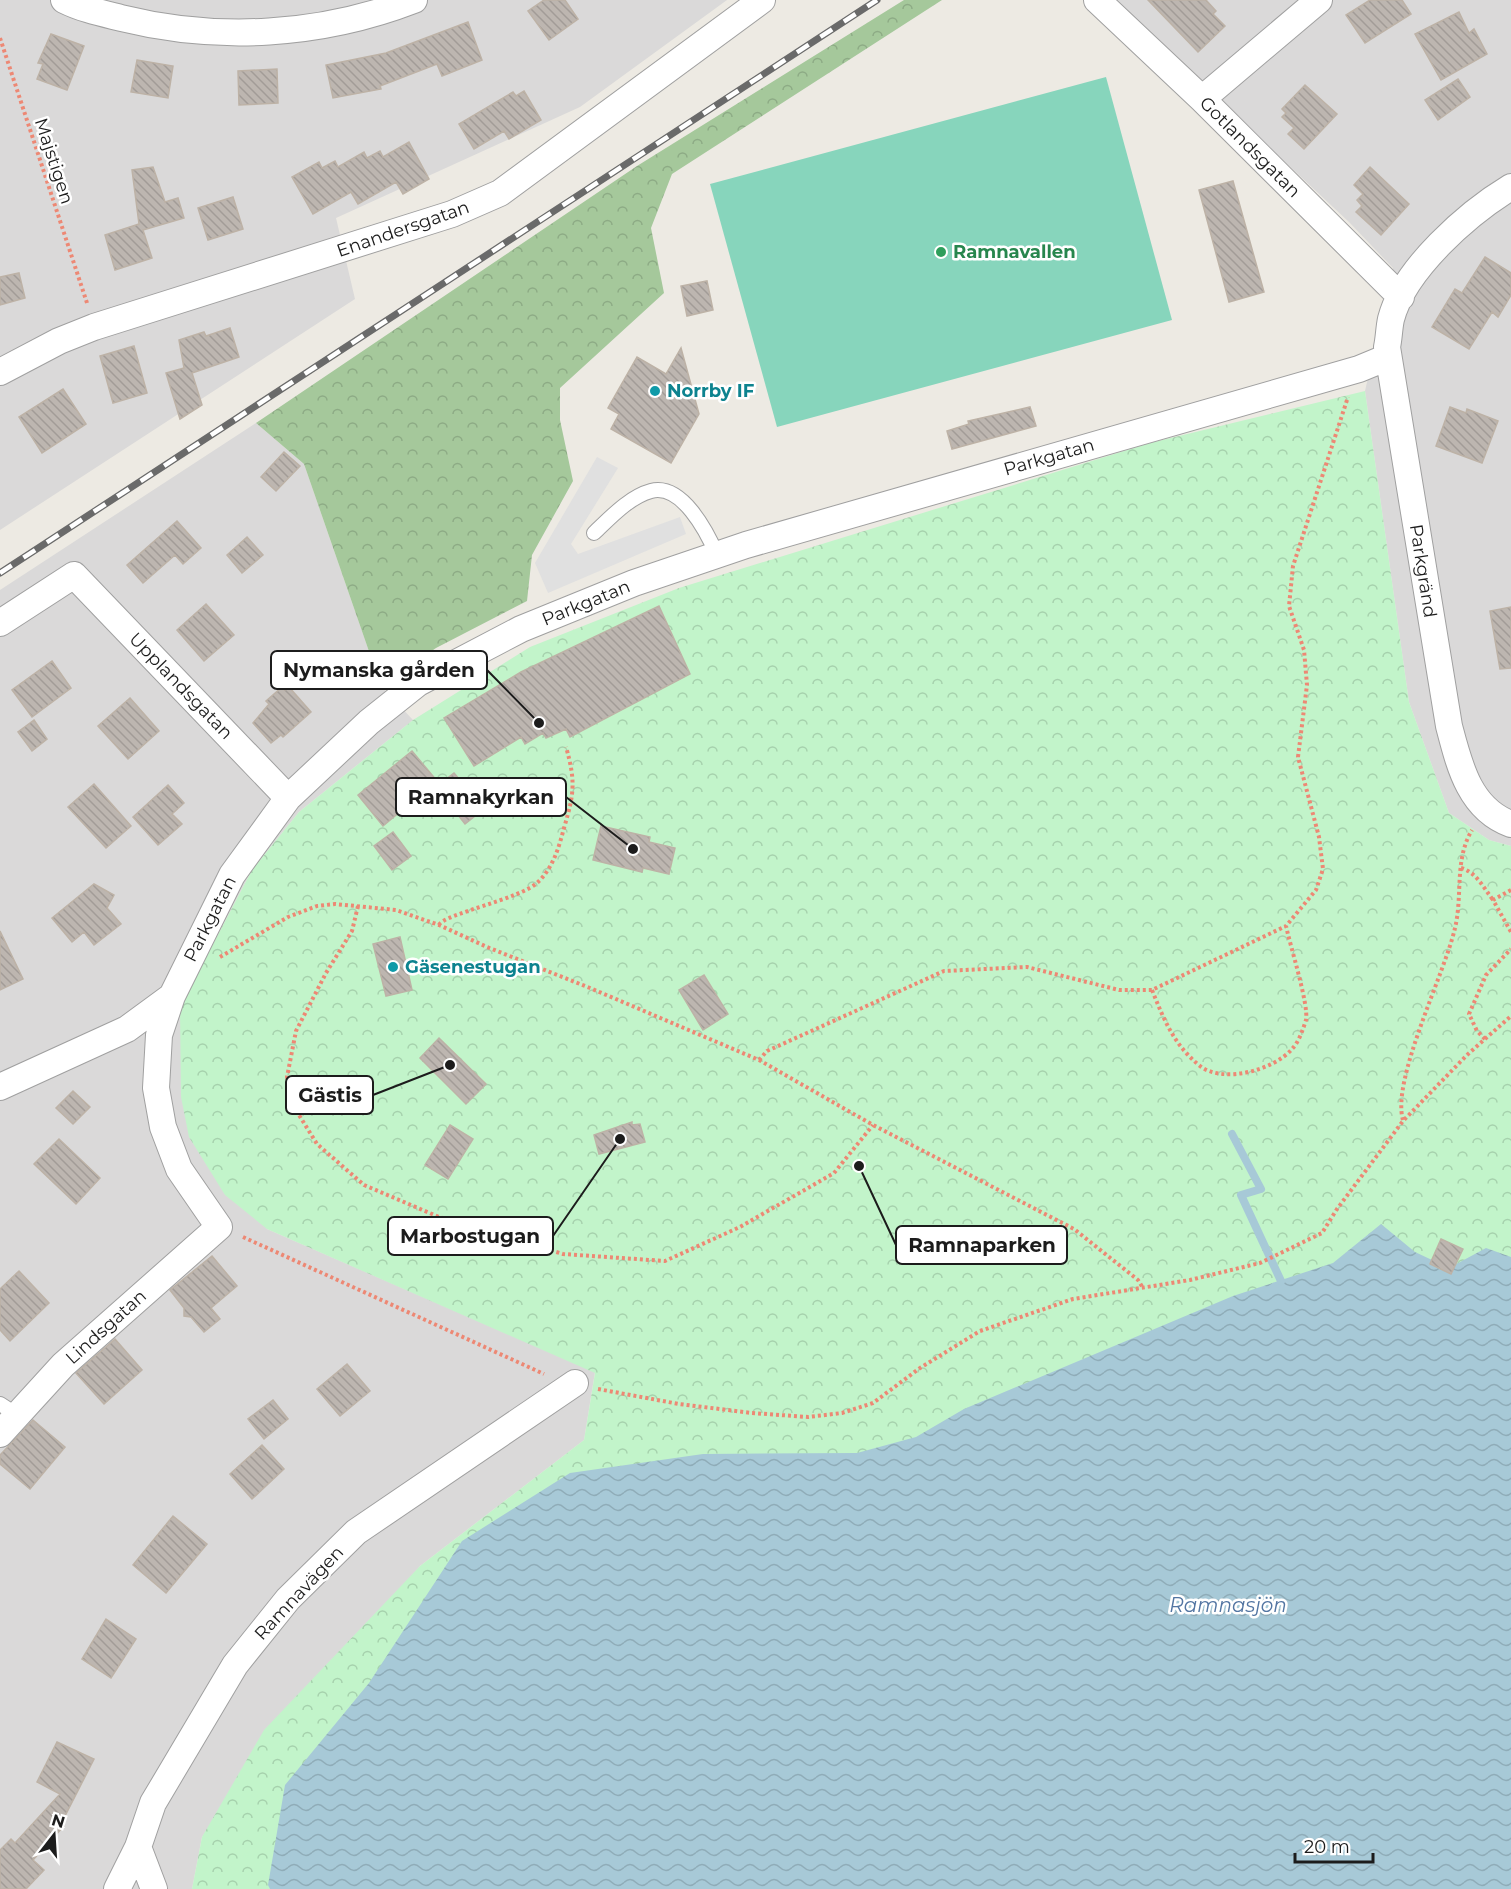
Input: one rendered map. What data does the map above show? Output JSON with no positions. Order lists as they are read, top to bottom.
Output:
{
  "streets": {
    "street": [
      "Gotlandsgatan",
      "Enandersgatan",
      "Parkgatan",
      "Parkgränd",
      "Upplandsgatan",
      "Lindsgatan",
      "Ramnavägen"
    ],
    "path": ["Majstigen"]
  },
  "crossings": [
    ["Gotlandsgatan", "Parkgränd"],
    ["Parkgatan", "Parkgränd"],
    ["Parkgatan", "Upplandsgatan"],
    ["Parkgatan", "Lindsgatan"]
  ],
  "water": ["Ramnasjön"],
  "places": [
    "Ramnavallen",
    "Norrby IF",
    "Nymanska gården",
    "Ramnakyrkan",
    "Gäsenestugan",
    "Gästis",
    "Marbostugan",
    "Ramnaparken"
  ],
  "scale_bar": "20 m",
  "north": "top"
}
